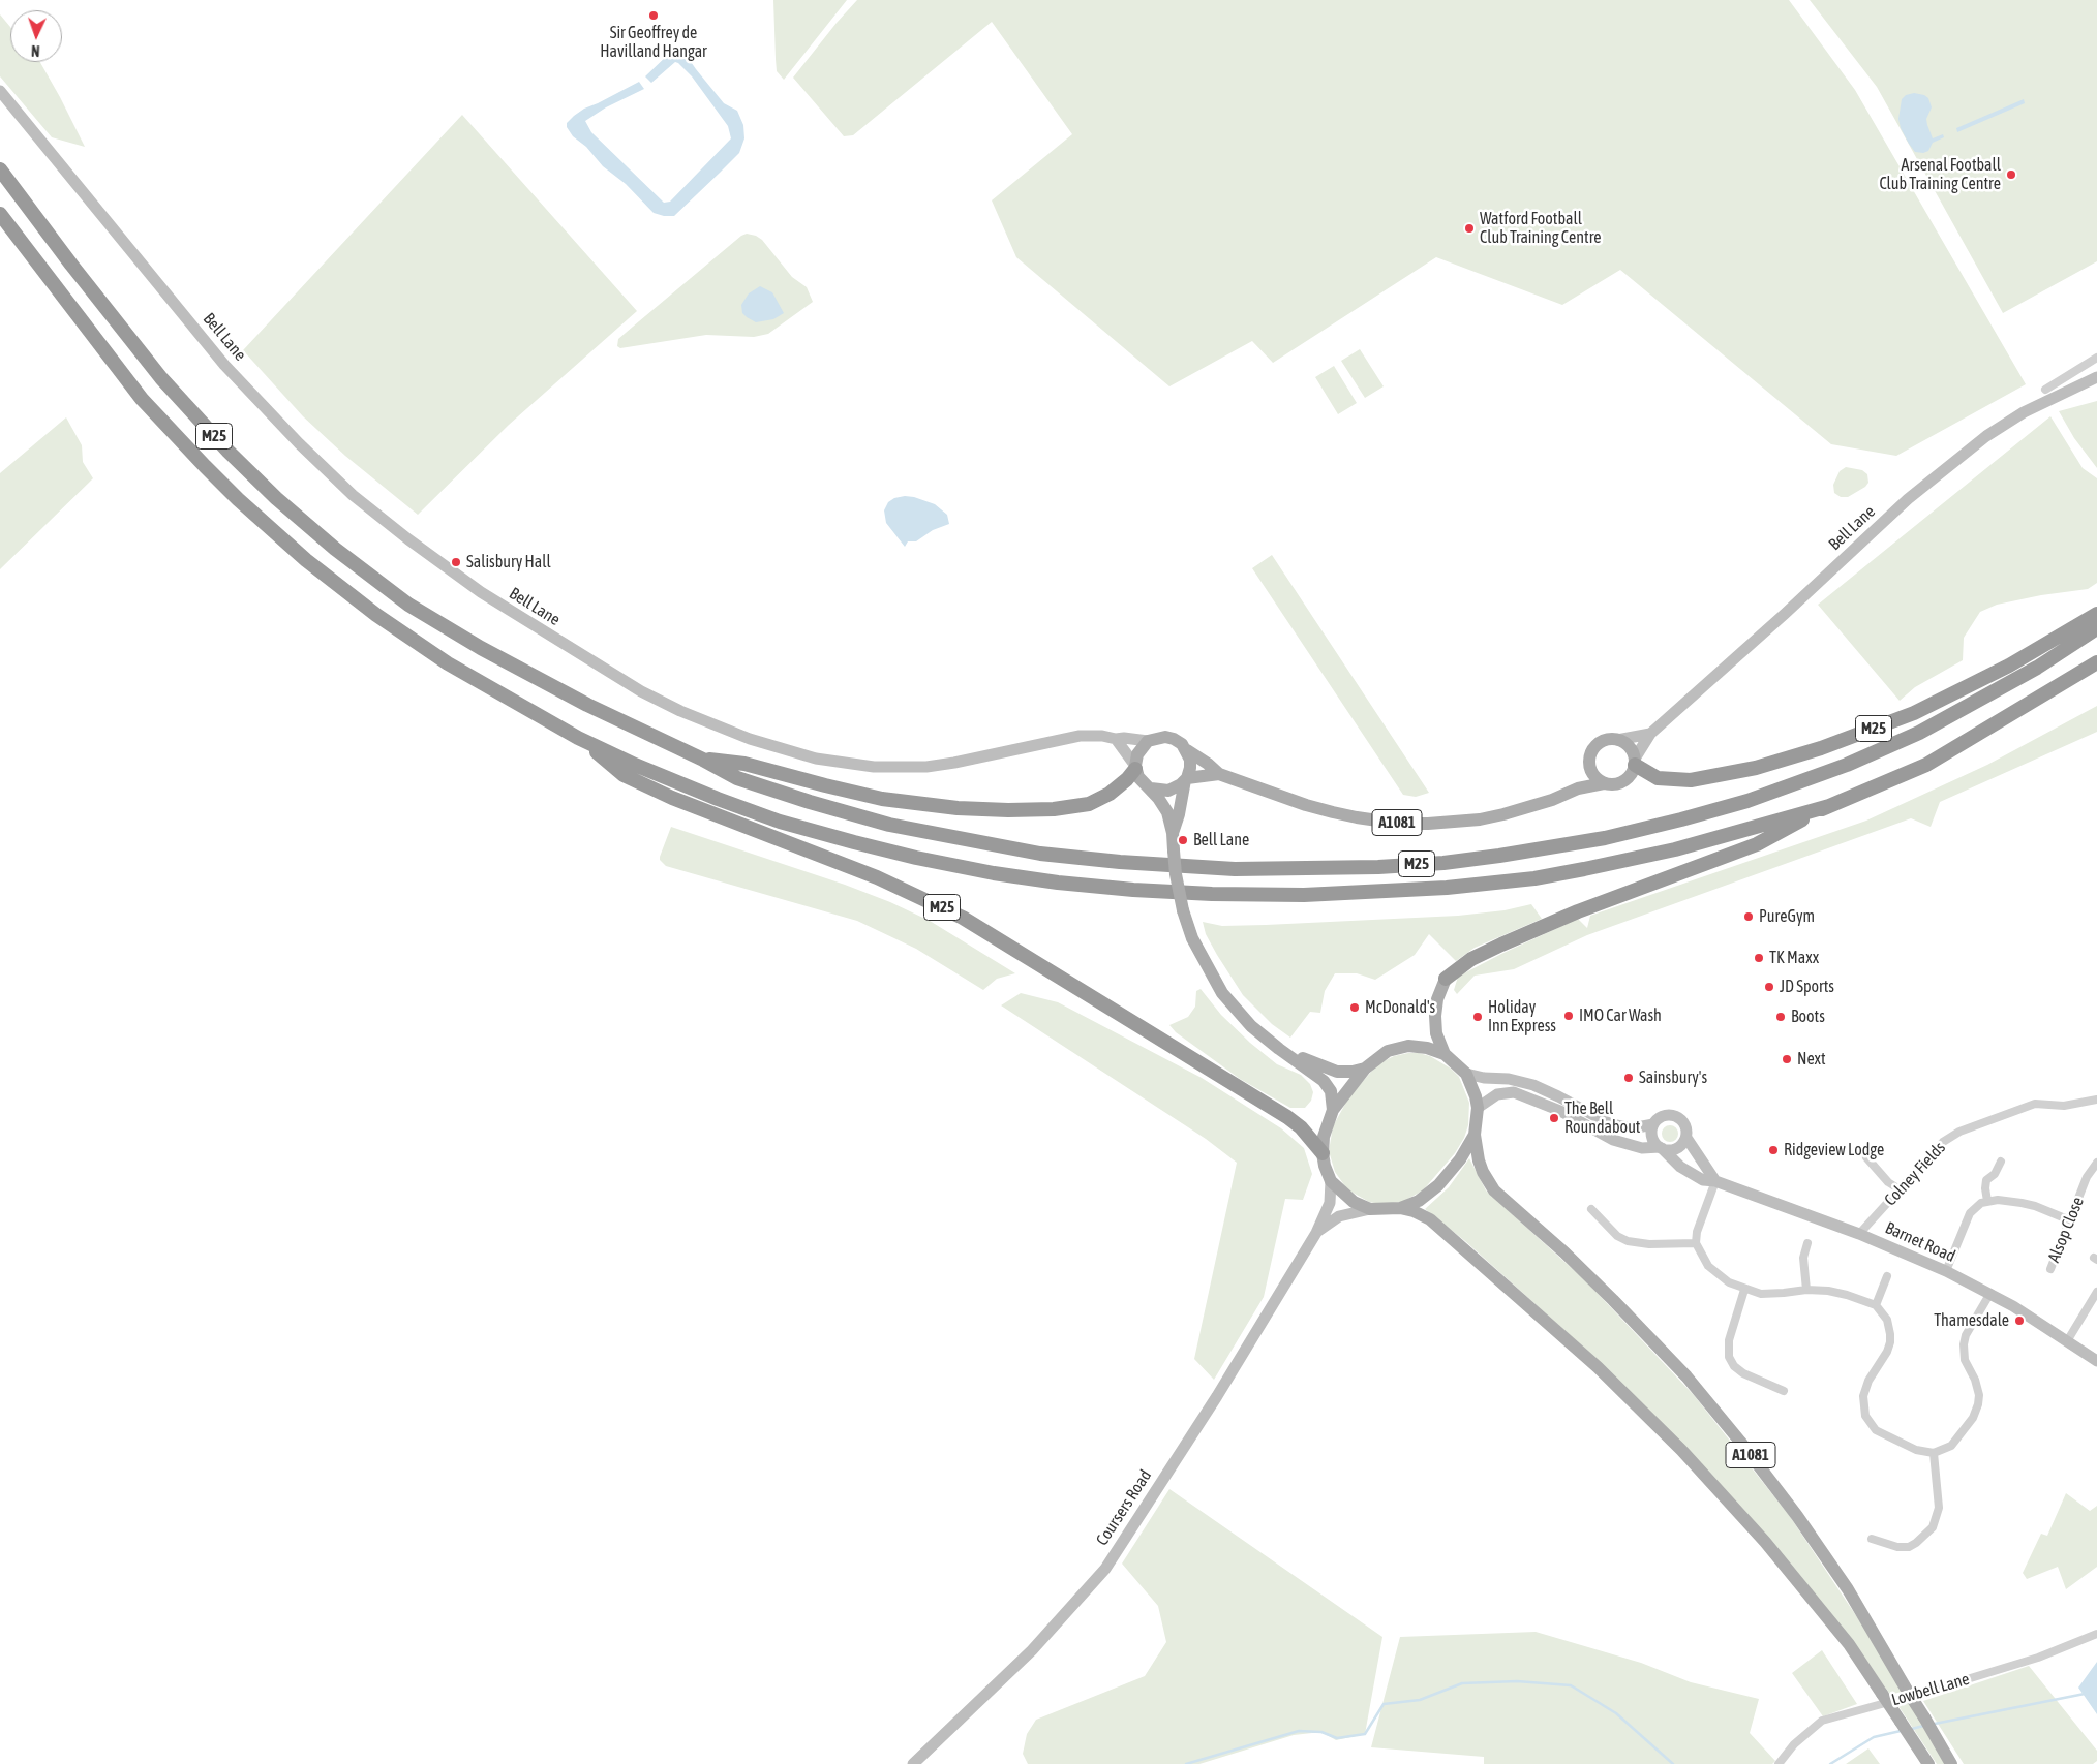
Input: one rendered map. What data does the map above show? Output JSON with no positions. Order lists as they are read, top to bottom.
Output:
{
  "streets": {
    "highway": ["M25"],
    "main road": [
      "Bell Lane",
      "A1081",
      "Barnet Road",
      "Coursers Road"
    ],
    "street": ["Colney Fields", "Alsop Close", "Lowbell Lane"]
  },
  "crossings": [
    ["Bell Lane", "M25"],
    ["Bell Lane", "A1081"],
    ["M25", "A1081"],
    ["M25", "Coursers Road"],
    ["A1081", "Coursers Road"],
    ["Colney Fields", "Barnet Road"]
  ],
  "places": [
    "Sir Geoffrey de Havilland Hangar",
    "Arsenal Football Club Training Centre",
    "Watford Football Club Training Centre",
    "Salisbury Hall",
    "Bell Lane",
    "PureGym",
    "TK Maxx",
    "JD Sports",
    "McDonald's",
    "IMO Car Wash",
    "Holiday Inn Express",
    "Boots",
    "Next",
    "Sainsbury's",
    "The Bell Roundabout",
    "Ridgeview Lodge",
    "Thamesdale"
  ],
  "north": "bottom"
}
